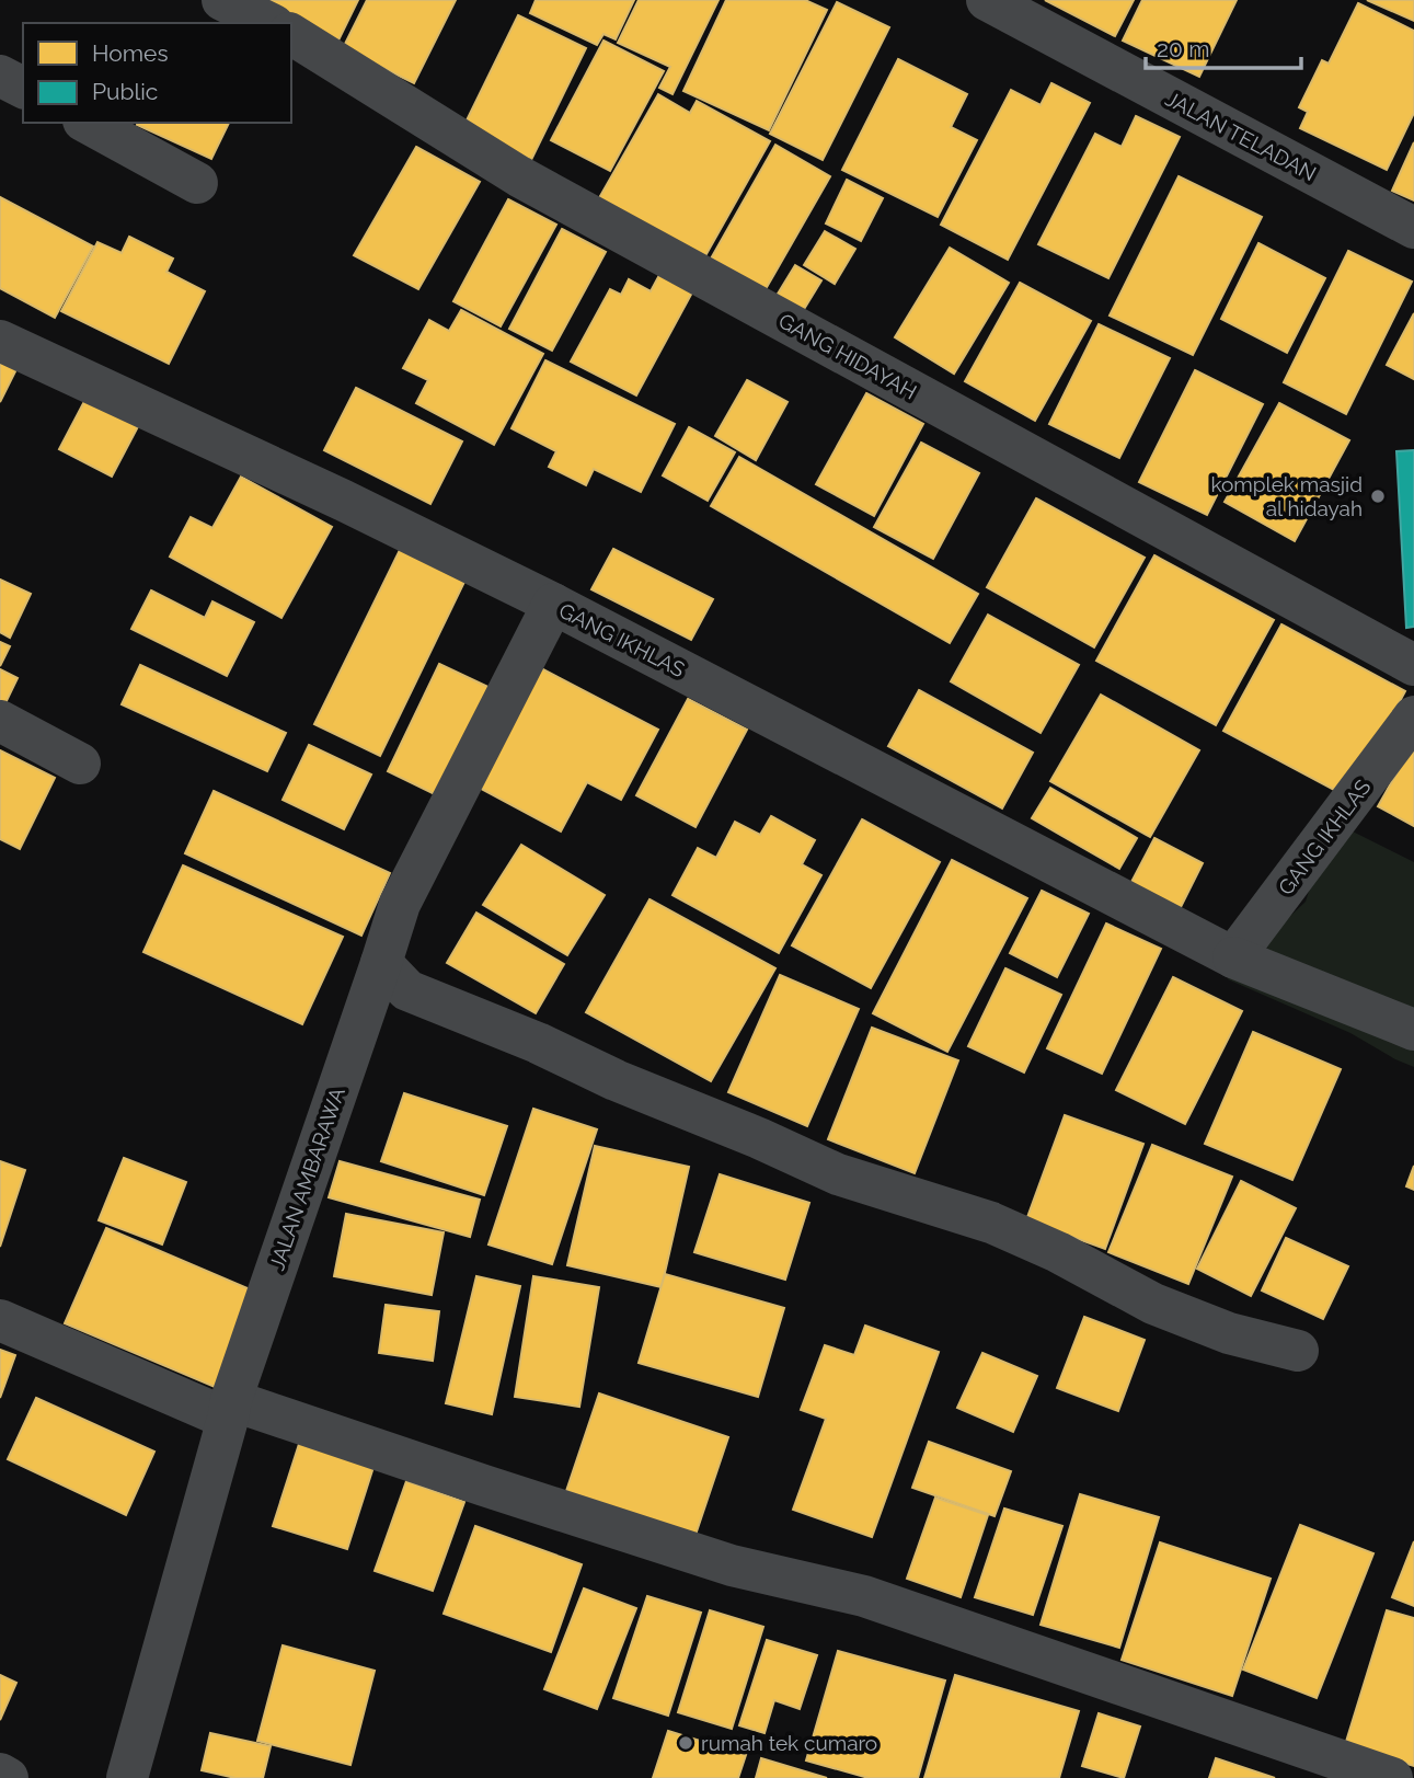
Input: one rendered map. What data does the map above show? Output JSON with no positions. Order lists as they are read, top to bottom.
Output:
{
  "streets": {
    "street": [
      "JALAN TELADAN",
      "GANG HIDAYAH",
      "GANG IKHLAS",
      "JALAN AMBARAWA"
    ]
  },
  "crossings": [
    ["GANG IKHLAS", "JALAN AMBARAWA"]
  ],
  "places": ["komplek masjid al hidayah", "rumah tek cumaro"],
  "legend": ["Homes", "Public"],
  "scale_bar": "20 m"
}
